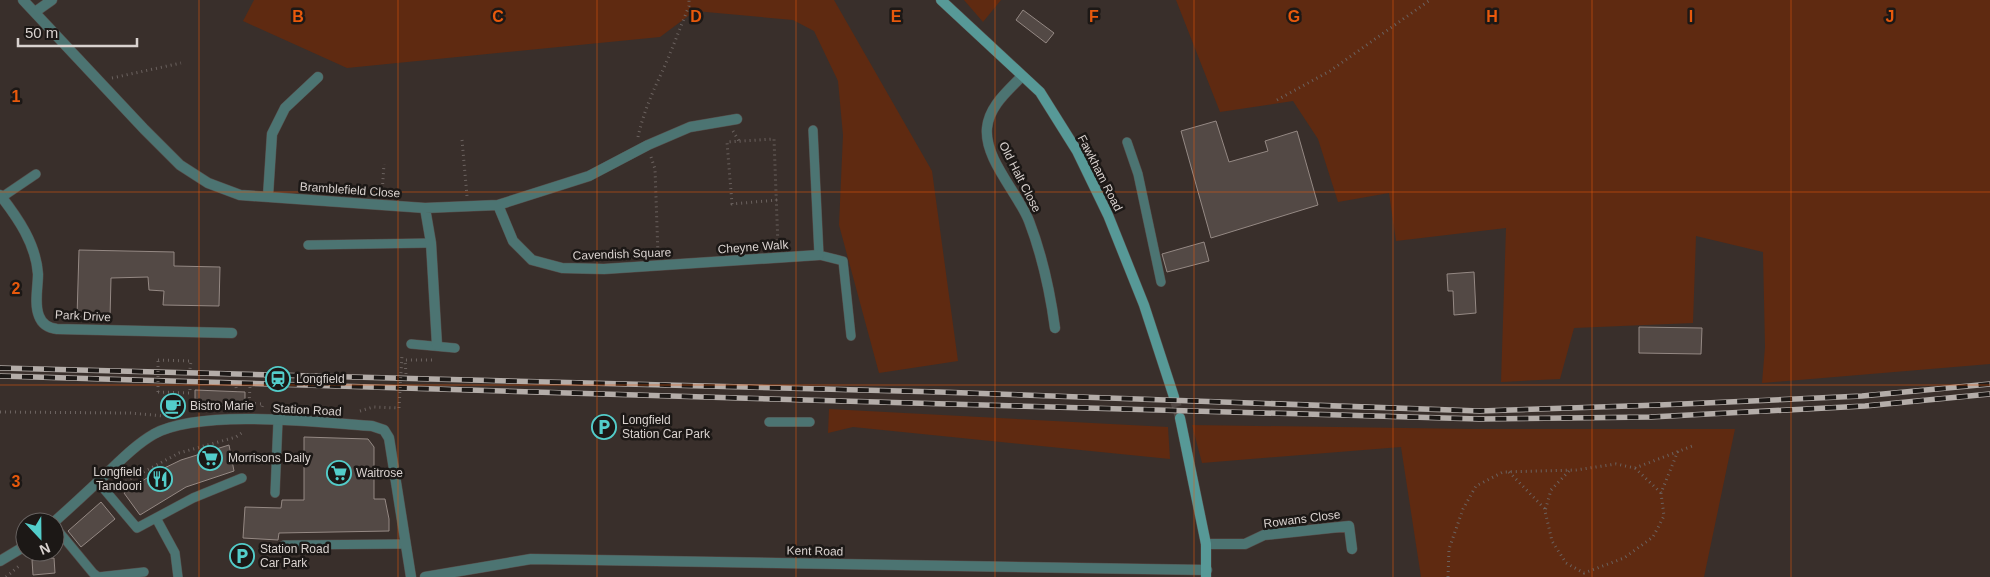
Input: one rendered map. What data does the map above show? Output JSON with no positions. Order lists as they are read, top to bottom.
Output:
{
  "streets": {
    "street": [
      "Fawkham Road",
      "Old Halt Close",
      "Bramblefield Close",
      "Cheyne Walk",
      "Cavendish Square",
      "Park Drive",
      "Station Road",
      "Rowans Close",
      "Kent Road"
    ]
  },
  "crossings": [
    ["Fawkham Road", "Old Halt Close"],
    ["Bramblefield Close", "Cavendish Square"],
    ["Cheyne Walk", "Cavendish Square"]
  ],
  "places": {
    "station": ["Longfield"],
    "cafe": ["Bistro Marie"],
    "parking": ["Longfield Station Car Park", "Station Road Car Park"],
    "supermarket": ["Morrisons Daily", "Waitrose"],
    "restaurant": ["Longfield Tandoori"]
  },
  "scale_bar": "50 m",
  "north": "bottom",
  "grid": {
    "columns": [
      "B",
      "C",
      "D",
      "E",
      "F",
      "G",
      "H",
      "I",
      "J"
    ],
    "rows": ["1", "2", "3"]
  }
}
